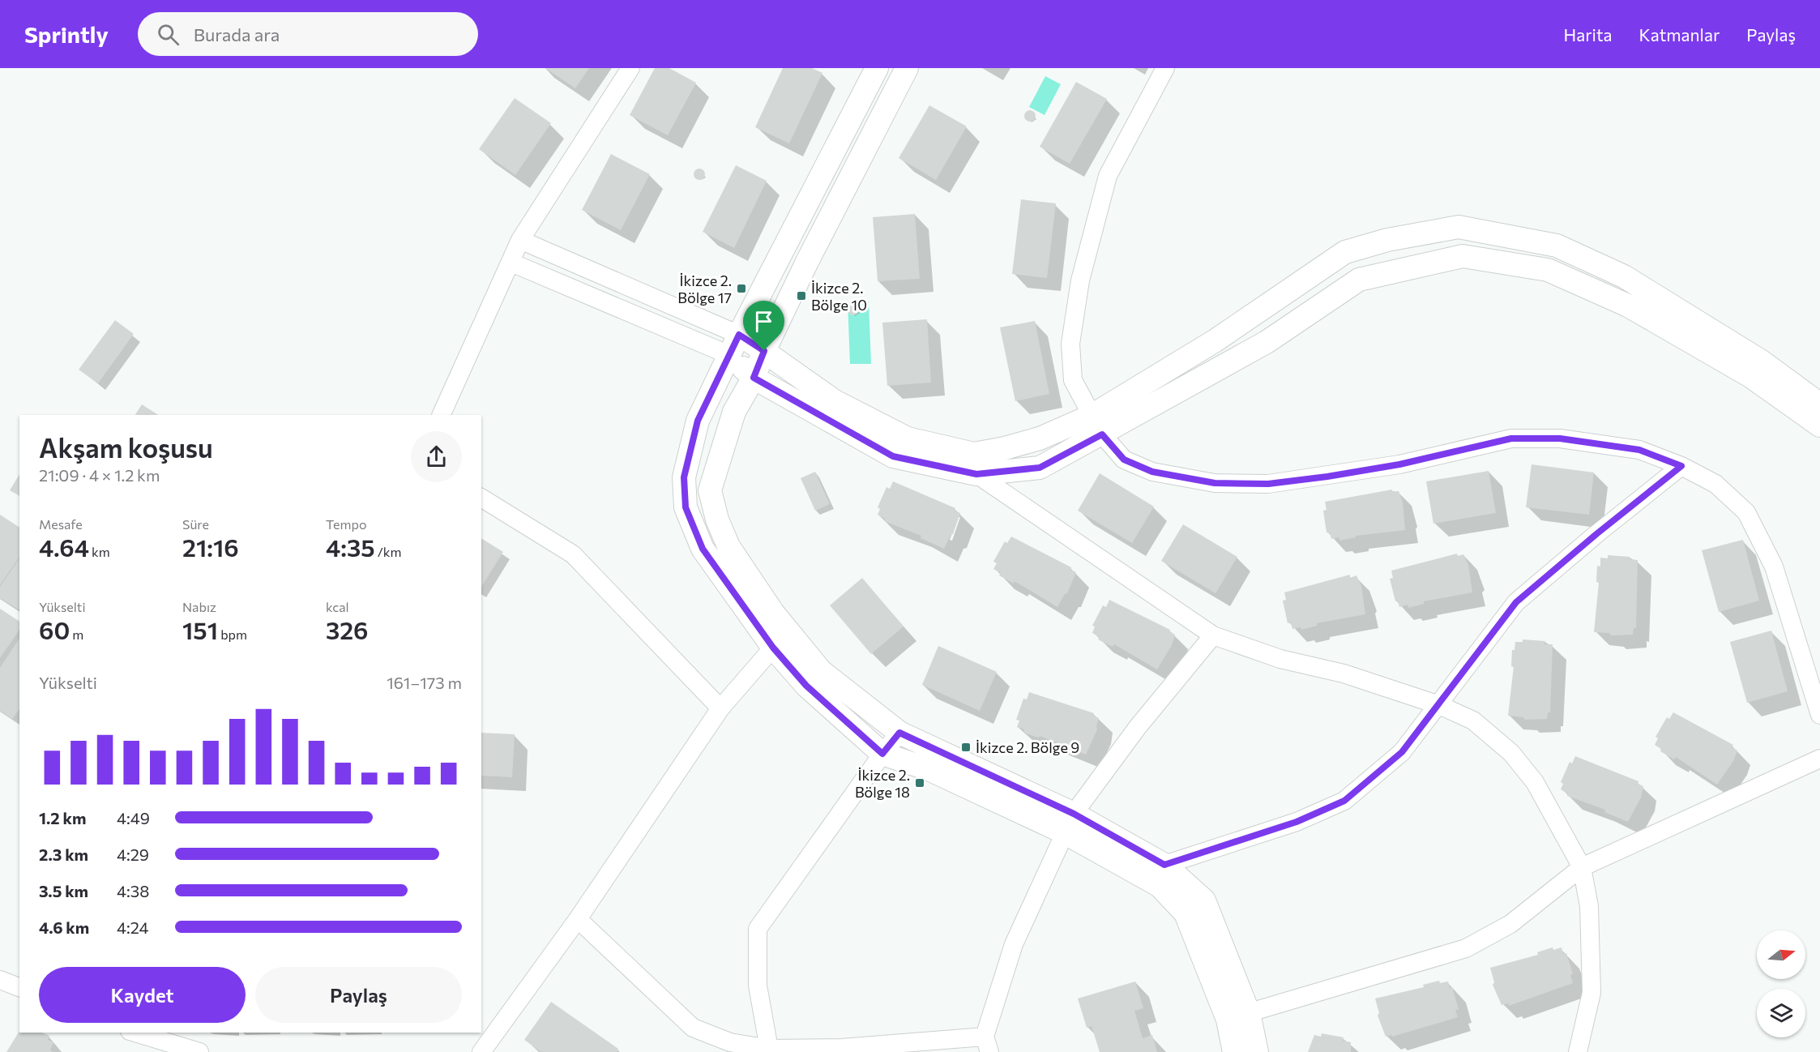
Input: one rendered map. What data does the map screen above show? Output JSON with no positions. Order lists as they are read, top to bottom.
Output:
{
  "places": {
    "transit": [
      "İkizce 2. Bölge 17",
      "İkizce 2. Bölge 10",
      "İkizce 2. Bölge 9",
      "İkizce 2. Bölge 18"
    ]
  },
  "north": "right",
  "page": {
    "header": "Sprintly",
    "search": "Burada ara",
    "nav": ["Harita", "Katmanlar", "Paylaş"],
    "heading": ["Akşam koşusu", "21:09 · 4 × 1.2 km"],
    "stats": [
      ["Mesafe", "4.64 km"],
      ["Süre", "21:16"],
      ["Tempo", "4:35 /km"],
      ["Yükselti", "60 m"],
      ["Nabız", "151 bpm"],
      ["kcal", "326"]
    ],
    "chart": ["Yükselti", "161–173 m"],
    "list": [
      {
        "name": "1.2 km",
        "note": "4:49"
      },
      {
        "name": "2.3 km",
        "note": "4:29"
      },
      {
        "name": "3.5 km",
        "note": "4:38"
      },
      {
        "name": "4.6 km",
        "note": "4:24"
      }
    ],
    "buttons": ["Kaydet", "Paylaş"]
  }
}
